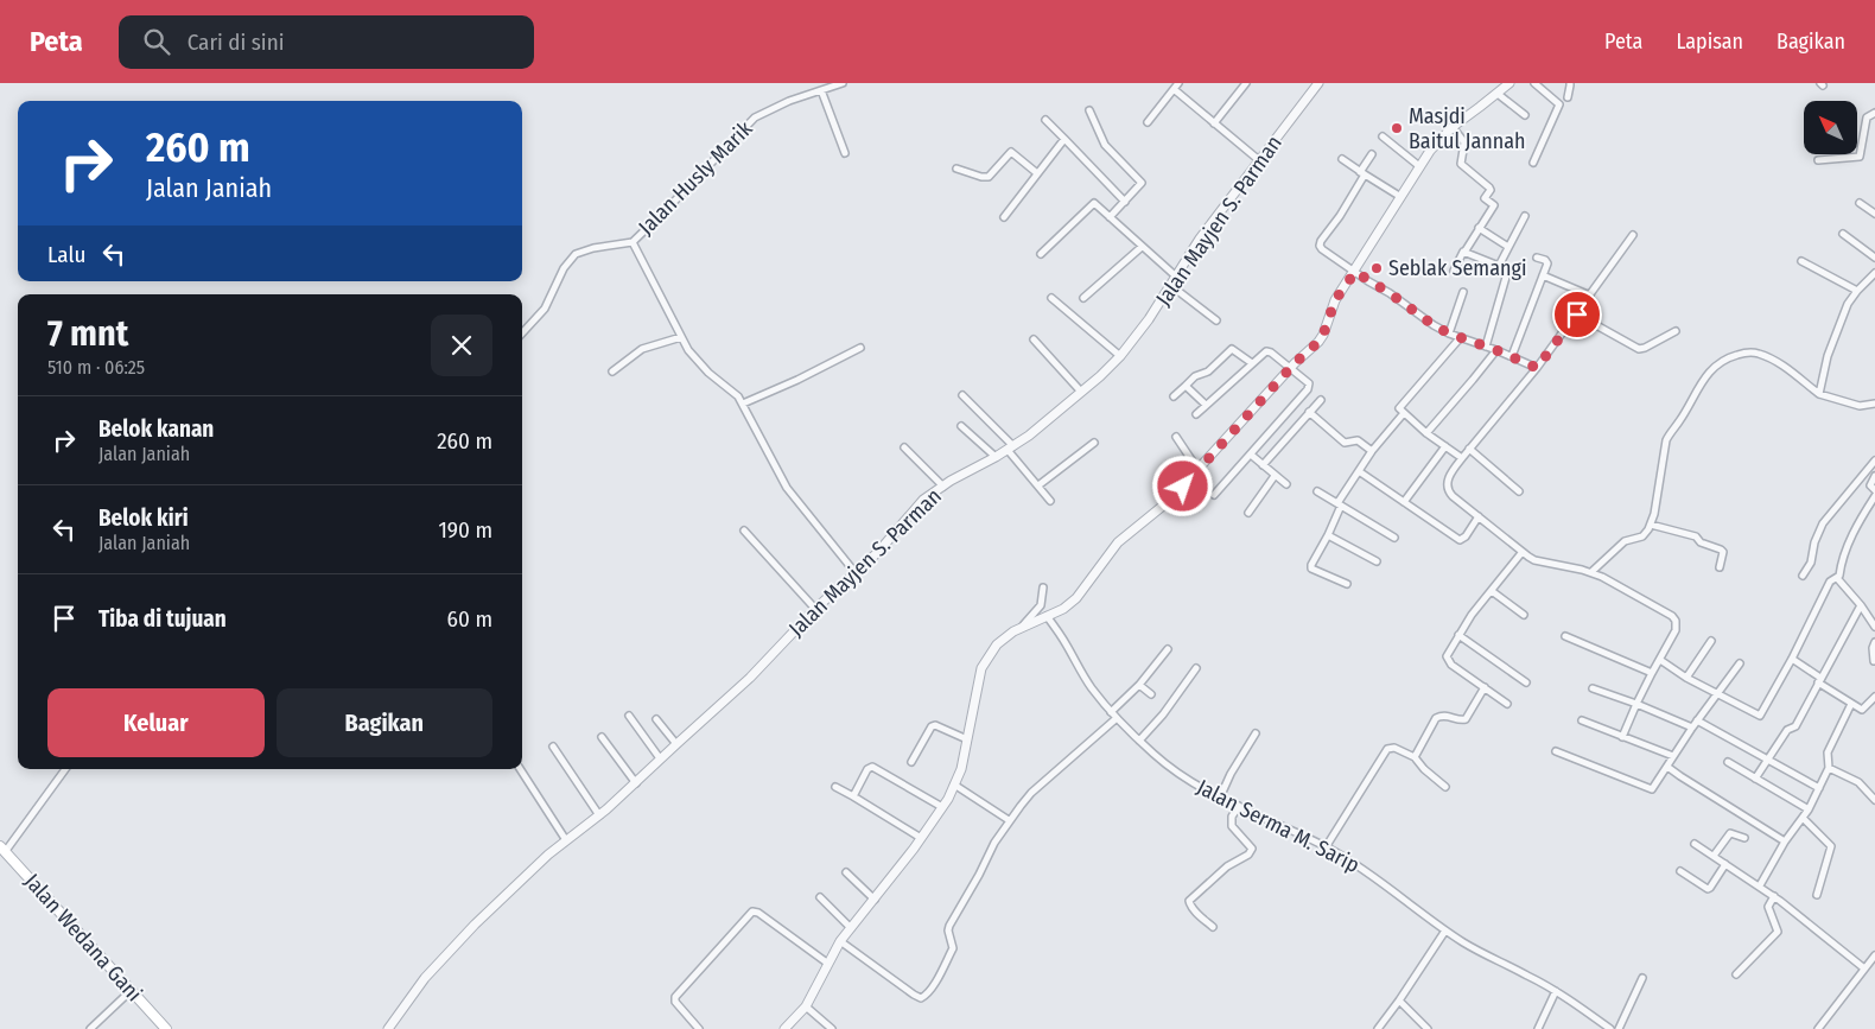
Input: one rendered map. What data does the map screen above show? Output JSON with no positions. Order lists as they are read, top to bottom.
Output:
{
  "streets": {
    "main road": ["Jalan Wedana Gani"],
    "street": ["Jalan Husly Marik", "Jalan Mayjen S. Parman", "Jalan Serma M. Sarip"]
  },
  "places": ["Masjdi Baitul Jannah", "Seblak Semangi"],
  "north": "top left",
  "page": {
    "header": "Peta",
    "search": "Cari di sini",
    "nav": ["Peta", "Lapisan", "Bagikan"],
    "turn": ["260 m", "Jalan Janiah"],
    "then": "Lalu",
    "heading": ["7 mnt", "510 m · 06:25"],
    "list": [
      {
        "name": "Belok kanan",
        "note": "Jalan Janiah",
        "value": "260 m"
      },
      {
        "name": "Belok kiri",
        "note": "Jalan Janiah",
        "value": "190 m"
      },
      {
        "name": "Tiba di tujuan",
        "value": "60 m"
      }
    ],
    "buttons": ["Keluar", "Bagikan"]
  }
}
